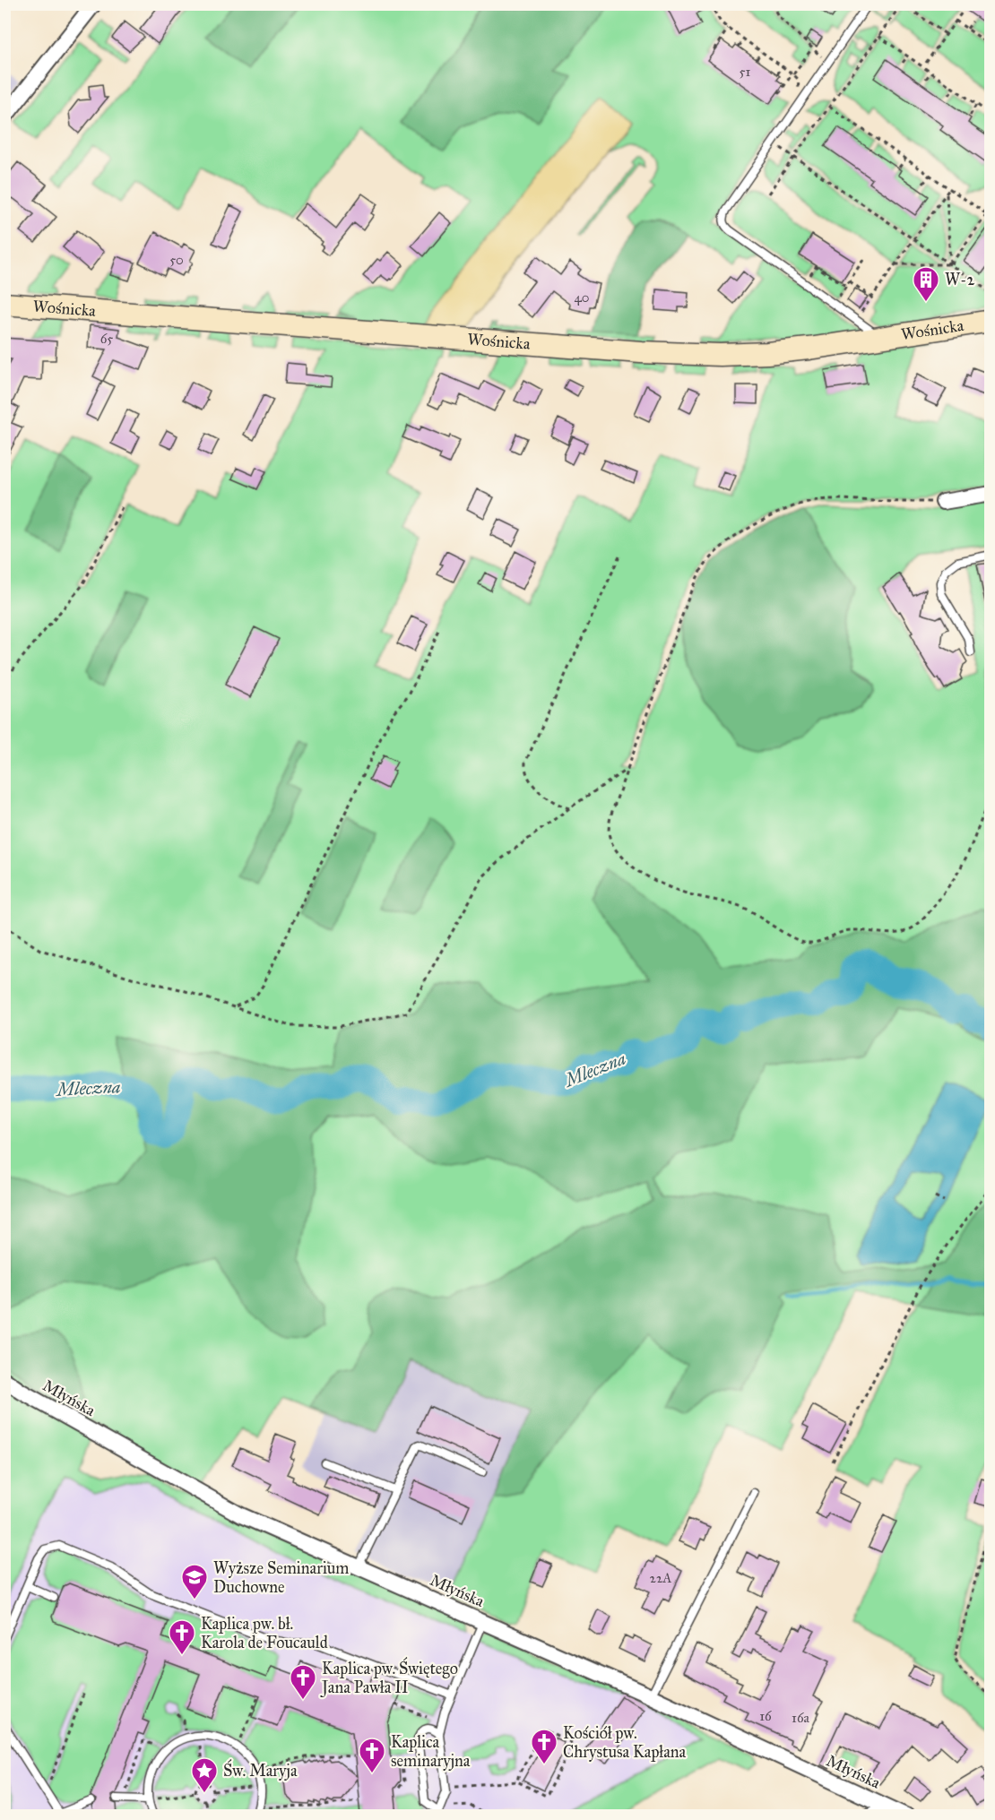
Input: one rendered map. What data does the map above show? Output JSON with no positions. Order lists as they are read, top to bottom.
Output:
{
  "streets": {
    "street": ["Wośnicka", "Młyńska"]
  },
  "water": ["Mleczna"],
  "places": {
    "building": ["W-2"],
    "school or university": ["Wyższe Seminarium Duchowne"],
    "church": [
      "Kaplica pw. bł. Karola de Foucauld",
      "Kaplica pw. Świętego Jana Pawła II",
      "Kościół pw. Chrystusa Kapłana",
      "Kaplica seminaryjna"
    ],
    "place": ["Św. Maryja"]
  },
  "house_numbers": [
    "51",
    "50",
    "40",
    "65",
    "22A",
    "16",
    "16a"
  ]
}
